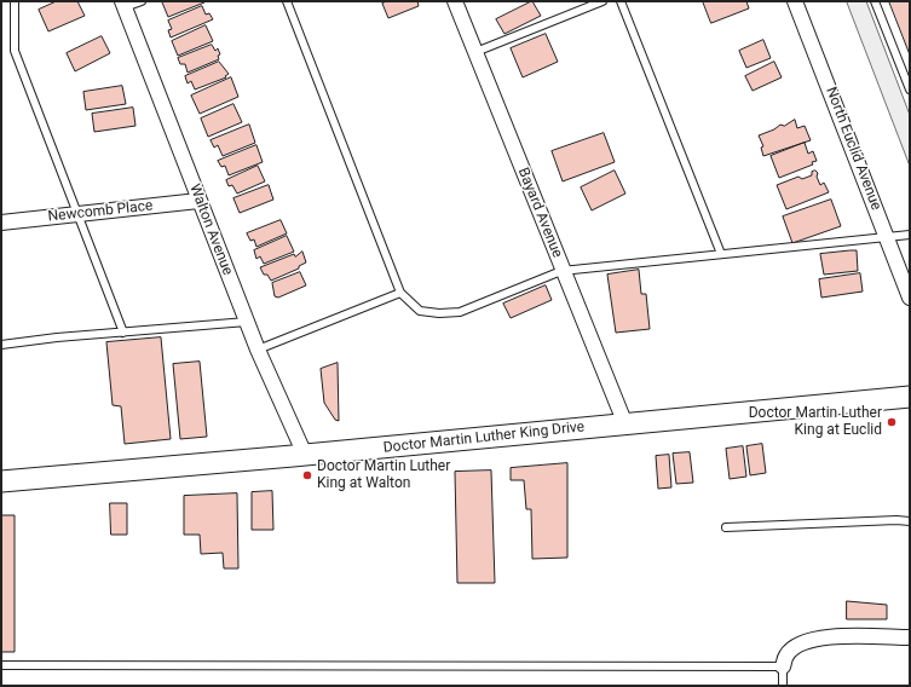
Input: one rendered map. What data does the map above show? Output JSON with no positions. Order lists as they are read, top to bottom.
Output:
{
  "streets": {
    "main road": ["Doctor Martin Luther King Drive"],
    "street": [
      "North Euclid Avenue",
      "Newcomb Place",
      "Bayard Avenue",
      "Walton Avenue"
    ]
  },
  "crossings": [
    ["Newcomb Place", "Walton Avenue"],
    ["Bayard Avenue", "Doctor Martin Luther King Drive"],
    ["Walton Avenue", "Doctor Martin Luther King Drive"]
  ],
  "places": ["Doctor Martin Luther King at Euclid", "Doctor Martin Luther King at Walton"]
}
